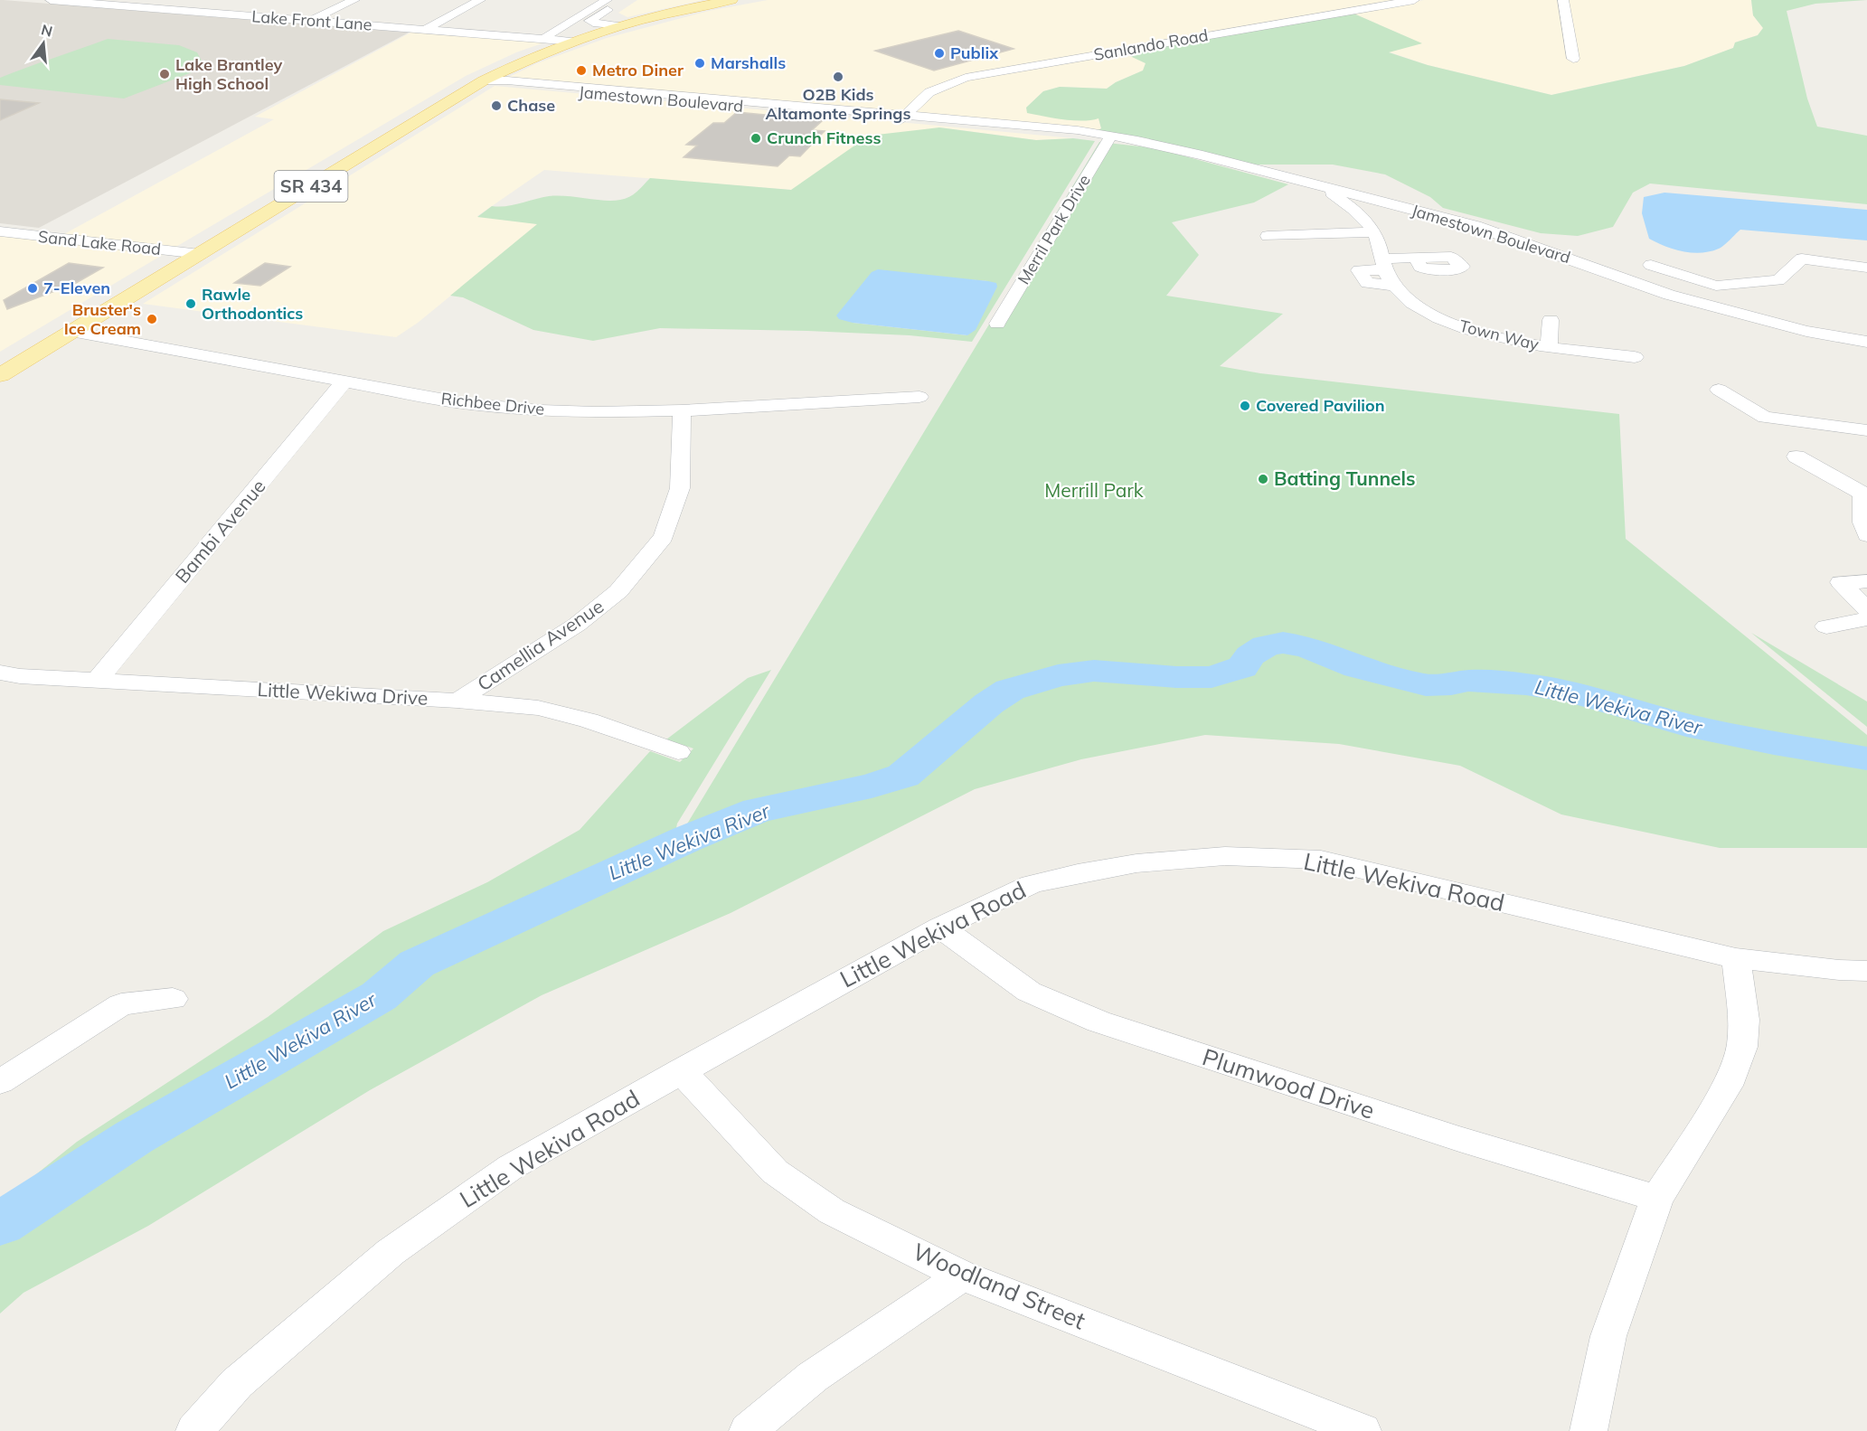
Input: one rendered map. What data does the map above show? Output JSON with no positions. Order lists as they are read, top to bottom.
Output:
{
  "streets": {
    "main road": ["SR 434"],
    "street": [
      "Lake Front Lane",
      "Sanlando Road",
      "Jamestown Boulevard",
      "Merril Park Drive",
      "Sand Lake Road",
      "Town Way",
      "Richbee Drive",
      "Bambi Avenue",
      "Camellia Avenue",
      "Little Wekiwa Drive",
      "Little Wekiva Road",
      "Plumwood Drive",
      "Woodland Street"
    ]
  },
  "crossings": [
    ["Lake Front Lane", "SR 434"],
    ["Sanlando Road", "Jamestown Boulevard"],
    ["Jamestown Boulevard", "SR 434"],
    ["Jamestown Boulevard", "Merril Park Drive"],
    ["Jamestown Boulevard", "Town Way"],
    ["SR 434", "Sand Lake Road"],
    ["SR 434", "Richbee Drive"],
    ["Richbee Drive", "Bambi Avenue"],
    ["Richbee Drive", "Camellia Avenue"],
    ["Bambi Avenue", "Little Wekiwa Drive"],
    ["Camellia Avenue", "Little Wekiwa Drive"],
    ["Little Wekiva Road", "Plumwood Drive"],
    ["Little Wekiva Road", "Woodland Street"]
  ],
  "water": ["Little Wekiva River"],
  "parks": ["Merrill Park"],
  "places": [
    "Publix",
    "Marshalls",
    "Metro Diner",
    "Lake Brantley High School",
    "O2B Kids Altamonte Springs",
    "Chase",
    "Crunch Fitness",
    "7-Eleven",
    "Rawle Orthodontics",
    "Bruster's Ice Cream",
    "Covered Pavilion",
    "Batting Tunnels"
  ],
  "north": "top"
}
